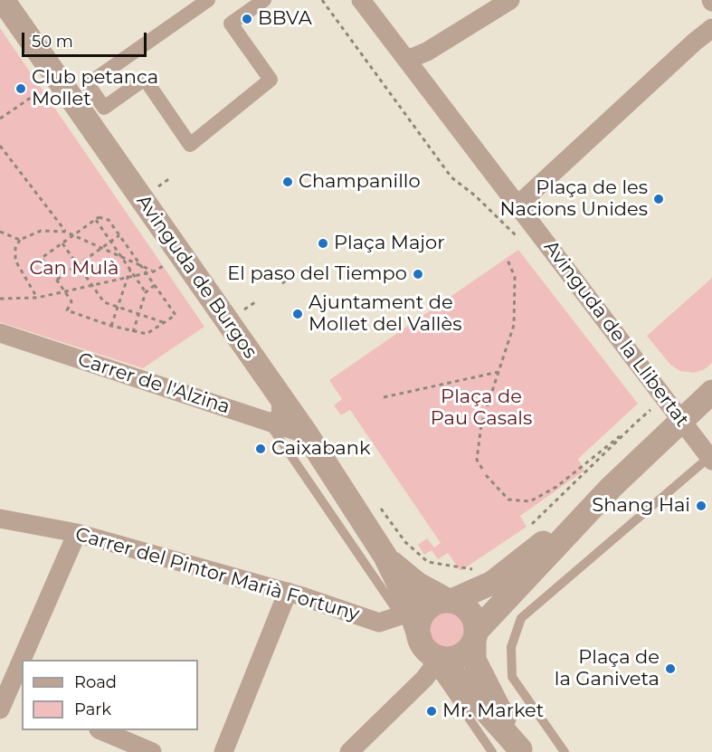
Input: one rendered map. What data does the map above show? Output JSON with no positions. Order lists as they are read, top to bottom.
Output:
{
  "streets": {
    "street": [
      "Avinguda de Burgos",
      "Avinguda de la Llibertat",
      "Carrer de l'Alzina",
      "Carrer del Pintor Marià Fortuny"
    ]
  },
  "crossings": [
    ["Avinguda de Burgos", "Carrer de l'Alzina"],
    ["Avinguda de Burgos", "Carrer del Pintor Marià Fortuny"]
  ],
  "parks": ["Can Mulà", "Plaça de Pau Casals"],
  "places": [
    "BBVA",
    "Club petanca Mollet",
    "Champanillo",
    "Plaça de les Nacions Unides",
    "Plaça Major",
    "El paso del Tiempo",
    "Ajuntament de Mollet del Vallès",
    "Caixabank",
    "Shang Hai",
    "Plaça de la Ganiveta",
    "Mr. Market"
  ],
  "legend": ["Road", "Park"],
  "scale_bar": "50 m"
}
